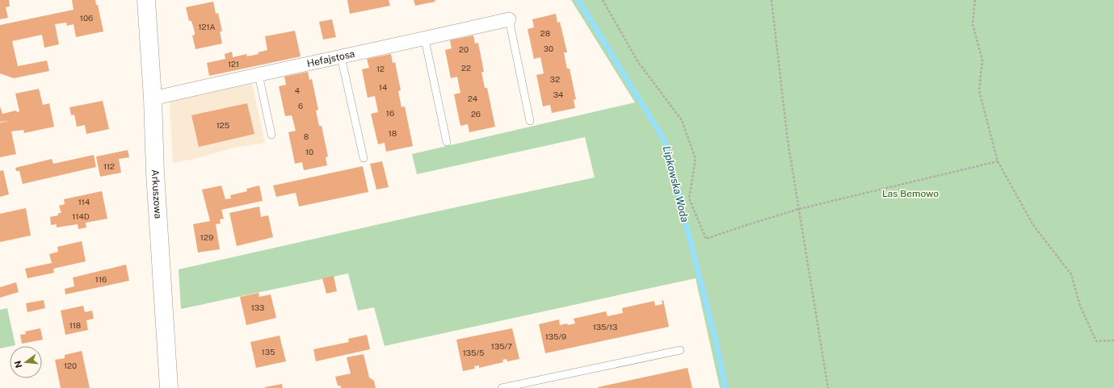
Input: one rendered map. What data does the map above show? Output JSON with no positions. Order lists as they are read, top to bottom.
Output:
{
  "streets": {
    "main road": ["Arkuszowa"],
    "street": ["Hefajstosa"]
  },
  "crossings": [
    ["Hefajstosa", "Arkuszowa"]
  ],
  "water": ["Lipkowska Woda"],
  "parks": ["Las Bemowo"],
  "house_numbers": [
    "106",
    "121A",
    "28",
    "30",
    "20",
    "121",
    "22",
    "12",
    "32",
    "14",
    "4",
    "34",
    "24",
    "6",
    "16",
    "26",
    "125",
    "18",
    "8",
    "10",
    "112",
    "114",
    "114D",
    "129",
    "116",
    "133",
    "118",
    "135/13",
    "135/9",
    "135/7",
    "135",
    "135/5",
    "120"
  ],
  "north": "left"
}
